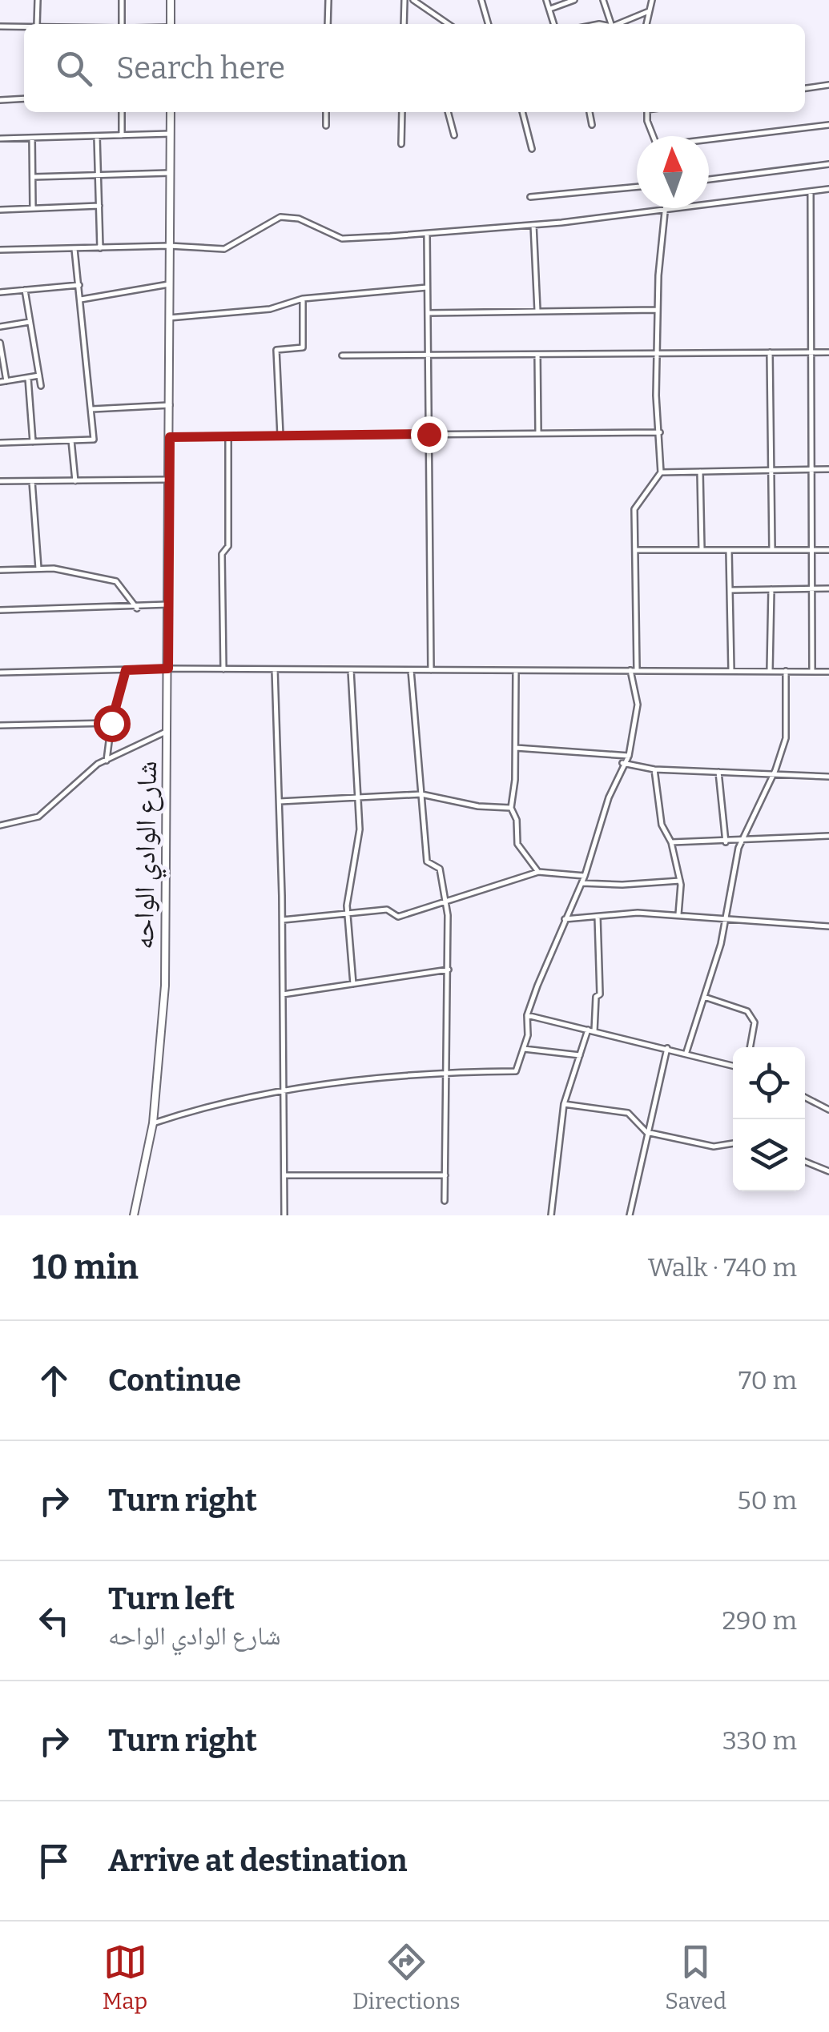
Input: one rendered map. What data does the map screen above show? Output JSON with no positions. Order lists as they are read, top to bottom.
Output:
{
  "streets": {
    "main road": ["شارع الوادي الواحه"]
  },
  "north": "top",
  "page": {
    "search": "Search here",
    "heading": ["10 min", "Walk · 740 m"],
    "list": [
      ["Continue", "70 m"],
      ["Turn right", "50 m"],
      ["Turn left", "شارع الوادي الواحه", "290 m"],
      ["Turn right", "330 m"],
      "Arrive at destination"
    ],
    "nav": ["Map", "Directions", "Saved"]
  }
}
